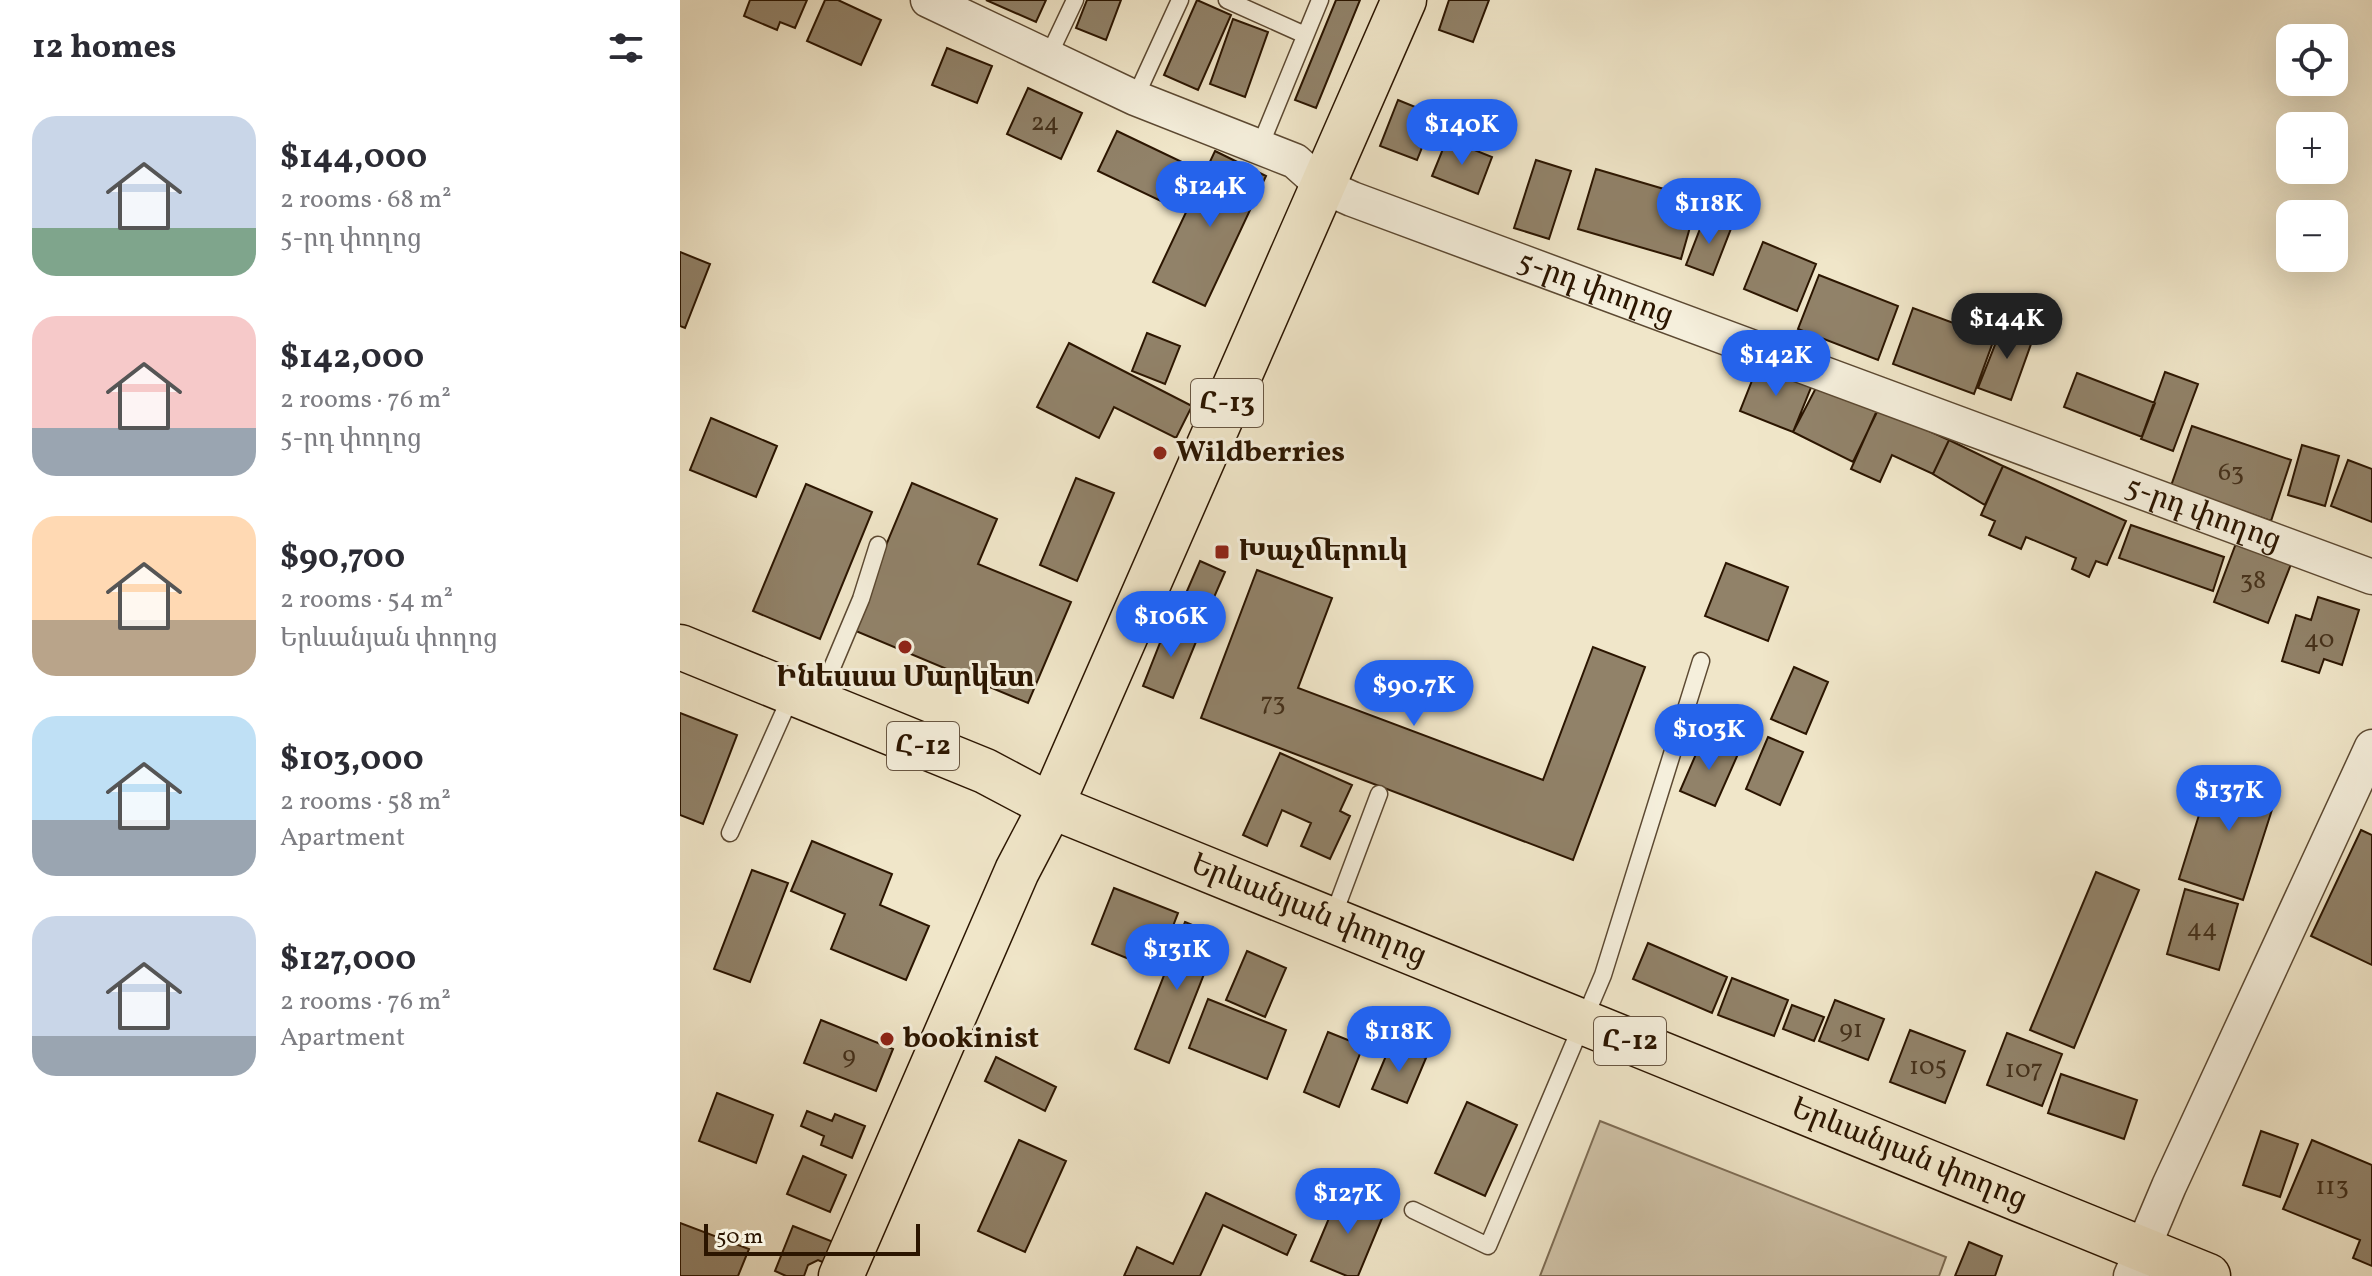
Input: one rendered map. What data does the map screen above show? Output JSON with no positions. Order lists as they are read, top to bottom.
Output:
{
  "streets": {
    "main road": ["Հ-13", "Հ-12", "Երևանյան փողոց"],
    "street": ["5-րդ փողոց"]
  },
  "crossings": [
    ["5-րդ փողոց", "Հ-13"],
    ["Հ-13", "Երևանյան փողոց"]
  ],
  "places": {
    "other": ["Wildberries", "Ինեսսա Մարկետ", "bookinist"],
    "transit": ["Խաչմերուկ"]
  },
  "house_numbers": [
    "24",
    "63",
    "38",
    "40",
    "73",
    "44",
    "91",
    "9",
    "105",
    "107",
    "113"
  ],
  "scale_bar": "50 m",
  "page": {
    "heading": "12 homes",
    "map_buttons": ["+", "−"],
    "list": [
      {
        "name": "$144,000",
        "note": "2 rooms · 68 m² · 5-րդ փողոց"
      },
      {
        "name": "$142,000",
        "note": "2 rooms · 76 m² · 5-րդ փողոց"
      },
      {
        "name": "$90,700",
        "note": "2 rooms · 54 m² · Երևանյան փողոց"
      },
      {
        "name": "$103,000",
        "note": "2 rooms · 58 m² · Apartment"
      },
      {
        "name": "$127,000",
        "note": "2 rooms · 76 m² · Apartment"
      }
    ],
    "price": [
      "$140K",
      "$124K",
      "$118K",
      "$144K",
      "$142K",
      "$106K",
      "$90.7K",
      "$103K",
      "$137K",
      "$131K",
      "$118K",
      "$127K"
    ],
    "scale": "50 m"
  }
}
